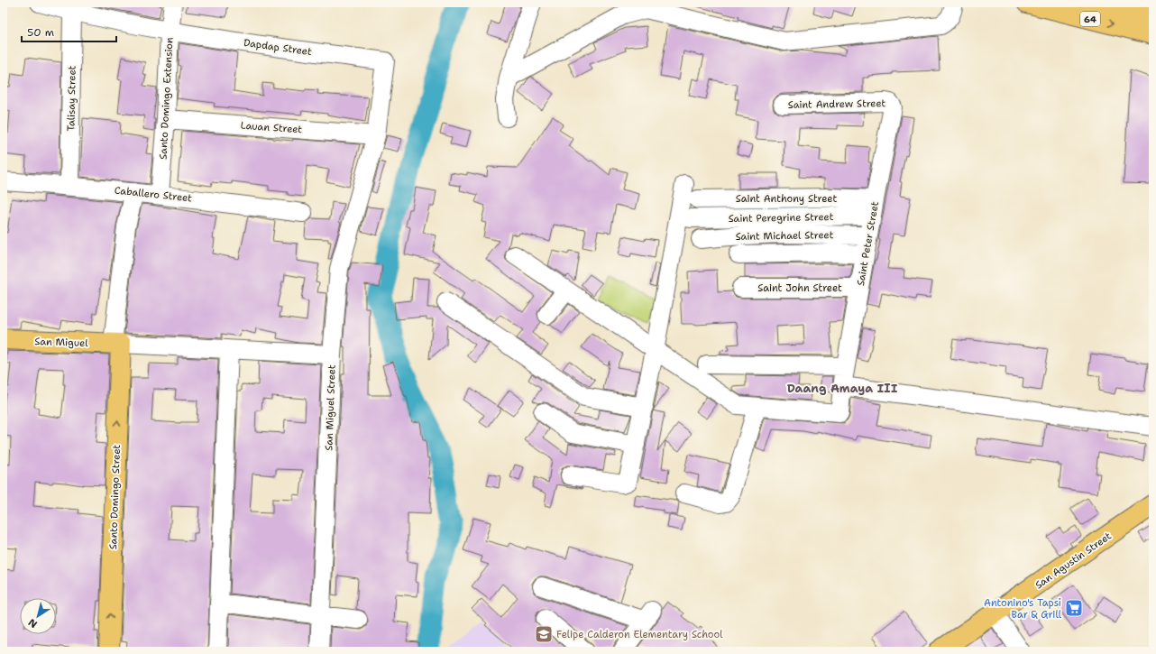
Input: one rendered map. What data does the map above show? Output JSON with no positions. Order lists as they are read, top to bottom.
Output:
{
  "streets": {
    "main road": [
      "64",
      "San Miguel",
      "Santo Domingo Street",
      "San Agustin Street"
    ],
    "street": [
      "Dapdap Street",
      "Talisay Street",
      "Santo Domingo Extension",
      "Saint Andrew Street",
      "Lauan Street",
      "Caballero Street",
      "Saint Anthony Street",
      "Saint Peregrine Street",
      "Saint Michael Street",
      "Saint Peter Street",
      "Saint John Street",
      "San Miguel Street"
    ]
  },
  "crossings": [
    ["Dapdap Street", "Talisay Street"],
    ["Dapdap Street", "Santo Domingo Extension"],
    ["Dapdap Street", "Lauan Street"],
    ["Talisay Street", "Caballero Street"],
    ["Santo Domingo Extension", "Lauan Street"],
    ["Santo Domingo Extension", "Caballero Street"],
    ["Saint Andrew Street", "Saint Peter Street"],
    ["Saint Anthony Street", "Saint Peregrine Street"],
    ["Saint Anthony Street", "Saint Peter Street"],
    ["Saint Peregrine Street", "Saint Peter Street"],
    ["Saint Michael Street", "Saint Peter Street"],
    ["Saint Peter Street", "Saint John Street"],
    ["San Miguel", "San Miguel Street"],
    ["San Miguel", "Santo Domingo Street"],
    ["San Miguel Street", "Santo Domingo Street"]
  ],
  "one_way": ["Santo Domingo Street"],
  "districts": ["Daang Amaya III"],
  "places": {
    "supermarket": ["Antonino's Tapsi Bar & Grill"],
    "school or university": ["Felipe Calderon Elementary School"]
  },
  "scale_bar": "50 m",
  "north": "bottom left"
}
